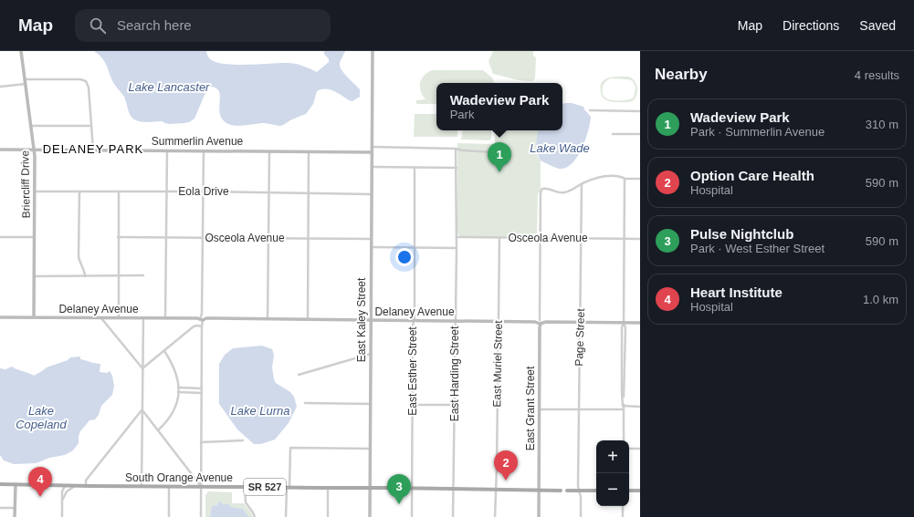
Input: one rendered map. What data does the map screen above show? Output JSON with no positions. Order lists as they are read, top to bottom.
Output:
{
  "streets": {
    "main road": ["South Orange Avenue", "SR 527"],
    "street": [
      "Summerlin Avenue",
      "Briercliff Drive",
      "Eola Drive",
      "Osceola Avenue",
      "Delaney Avenue",
      "East Kaley Street",
      "Page Street",
      "East Muriel Street",
      "East Esther Street",
      "East Harding Street",
      "East Grant Street"
    ]
  },
  "crossings": [
    ["Summerlin Avenue", "Briercliff Drive"],
    ["Summerlin Avenue", "East Kaley Street"],
    ["Briercliff Drive", "Eola Drive"],
    ["Briercliff Drive", "Delaney Avenue"],
    ["Eola Drive", "East Kaley Street"],
    ["Osceola Avenue", "East Kaley Street"],
    ["Osceola Avenue", "Page Street"],
    ["Osceola Avenue", "East Muriel Street"],
    ["Osceola Avenue", "East Harding Street"],
    ["Osceola Avenue", "East Grant Street"],
    ["Delaney Avenue", "East Kaley Street"],
    ["Delaney Avenue", "Page Street"],
    ["Delaney Avenue", "East Muriel Street"],
    ["Delaney Avenue", "East Esther Street"],
    ["Delaney Avenue", "East Harding Street"],
    ["Delaney Avenue", "East Grant Street"],
    ["East Kaley Street", "South Orange Avenue"],
    ["Page Street", "East Grant Street"],
    ["Page Street", "South Orange Avenue"],
    ["East Muriel Street", "South Orange Avenue"],
    ["East Esther Street", "South Orange Avenue"],
    ["East Harding Street", "South Orange Avenue"],
    ["East Grant Street", "South Orange Avenue"]
  ],
  "districts": ["DELANEY PARK"],
  "water": [
    "Lake Lancaster",
    "Lake Wade",
    "Lake Copeland",
    "Lake Lurna"
  ],
  "page": {
    "header": "Map",
    "search": "Search here",
    "nav": ["Map", "Directions", "Saved"],
    "heading": ["Nearby", "4 results"],
    "popup": ["Wadeview Park", "Park"],
    "list": [
      {
        "mark": "1",
        "name": "Wadeview Park",
        "note": "Park · Summerlin Avenue",
        "value": "310 m"
      },
      {
        "mark": "2",
        "name": "Option Care Health",
        "note": "Hospital",
        "value": "590 m"
      },
      {
        "mark": "3",
        "name": "Pulse Nightclub",
        "note": "Park · West Esther Street",
        "value": "590 m"
      },
      {
        "mark": "4",
        "name": "Heart Institute",
        "note": "Hospital",
        "value": "1.0 km"
      }
    ],
    "pins": [
      "1",
      "2",
      "4",
      "3"
    ],
    "map_buttons": ["+", "−"]
  }
}
